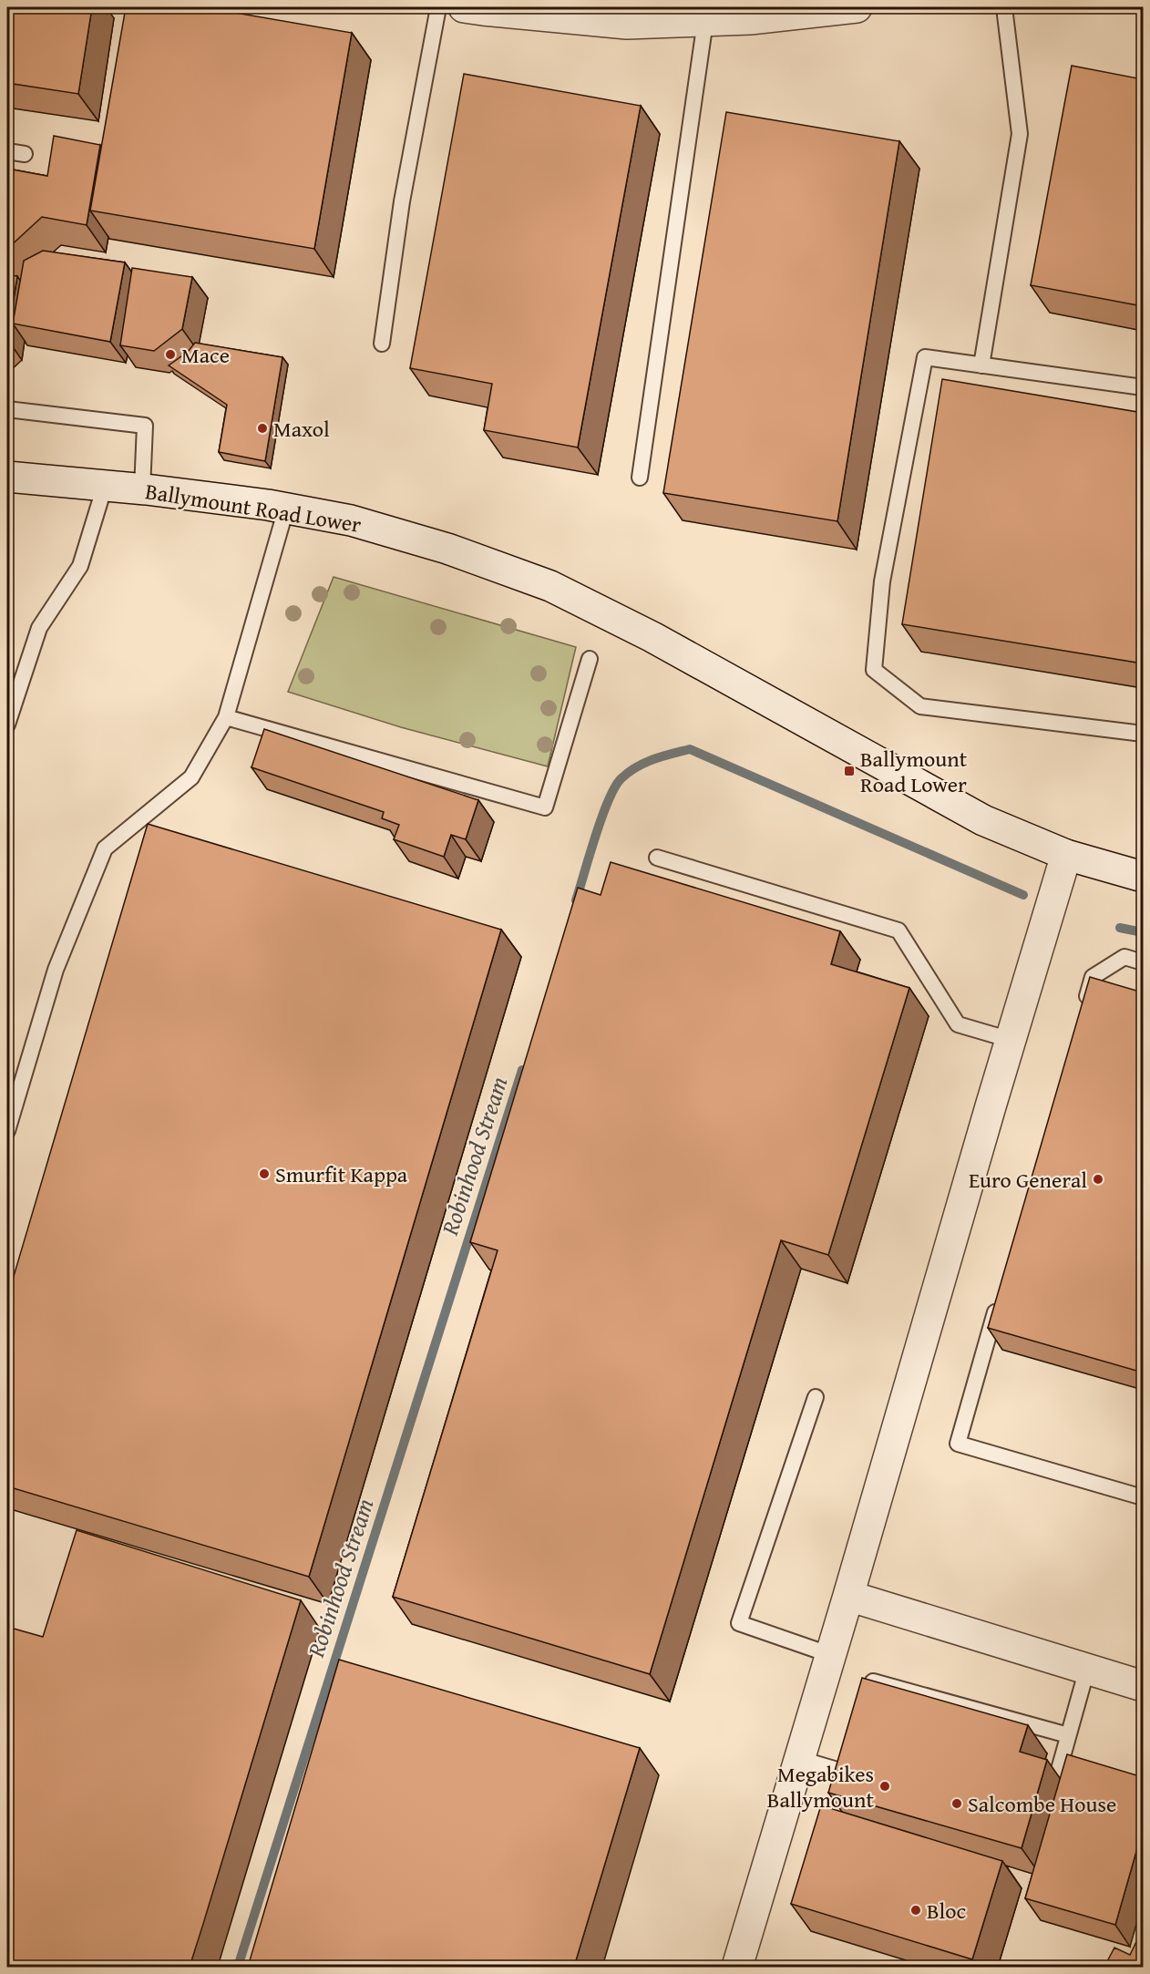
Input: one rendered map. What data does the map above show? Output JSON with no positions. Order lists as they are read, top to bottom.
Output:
{
  "streets": {
    "street": ["Ballymount Road Lower"]
  },
  "water": ["Robinhood Stream"],
  "places": {
    "other": [
      "Mace",
      "Maxol",
      "Smurfit Kappa",
      "Euro General",
      "Megabikes Ballymount",
      "Salcombe House",
      "Bloc"
    ],
    "transit": ["Ballymount Road Lower"]
  }
}
